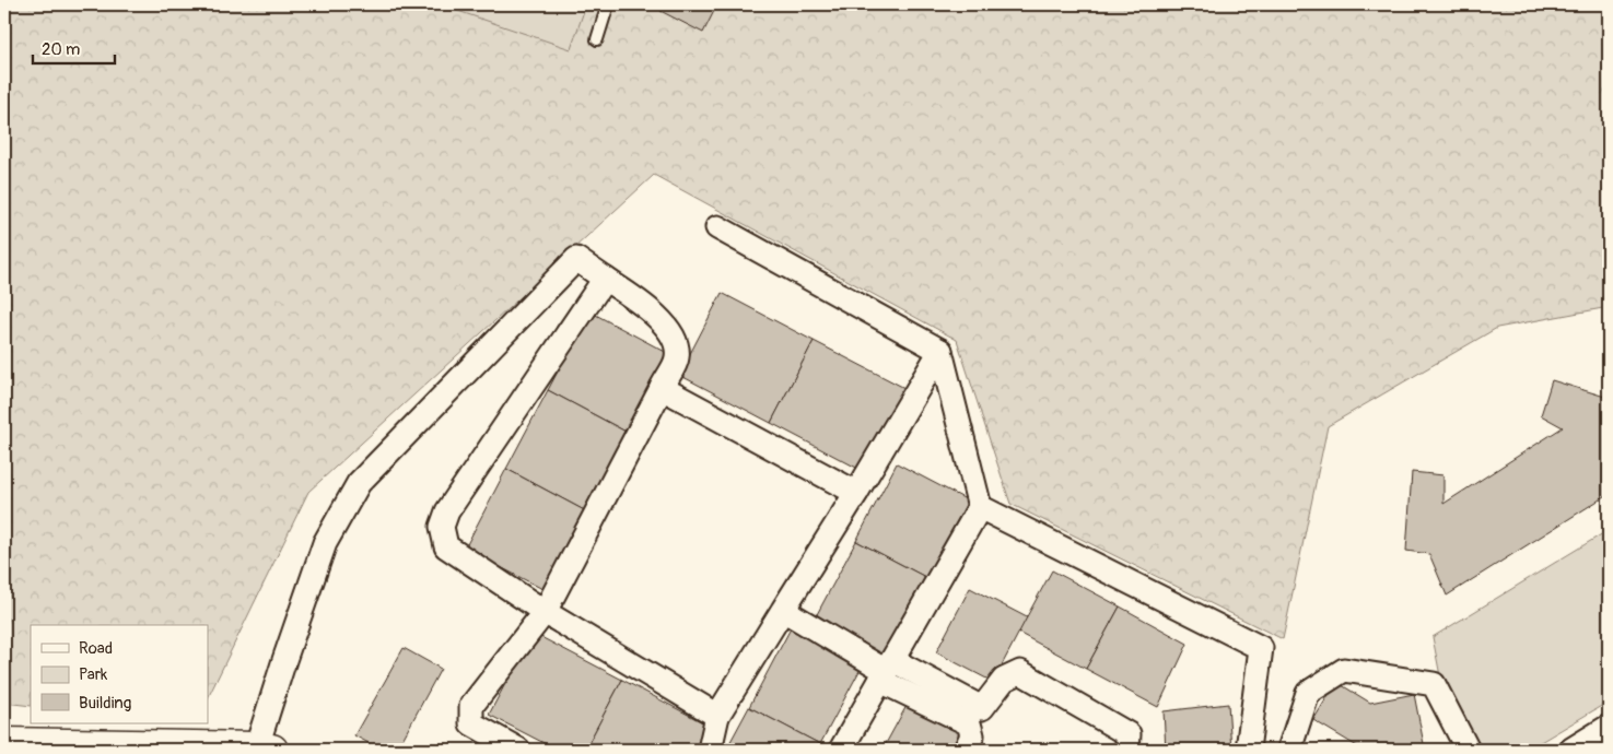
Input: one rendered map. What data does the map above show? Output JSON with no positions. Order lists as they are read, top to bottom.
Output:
{
  "legend": ["Road", "Park", "Building"],
  "scale_bar": "20 m"
}
